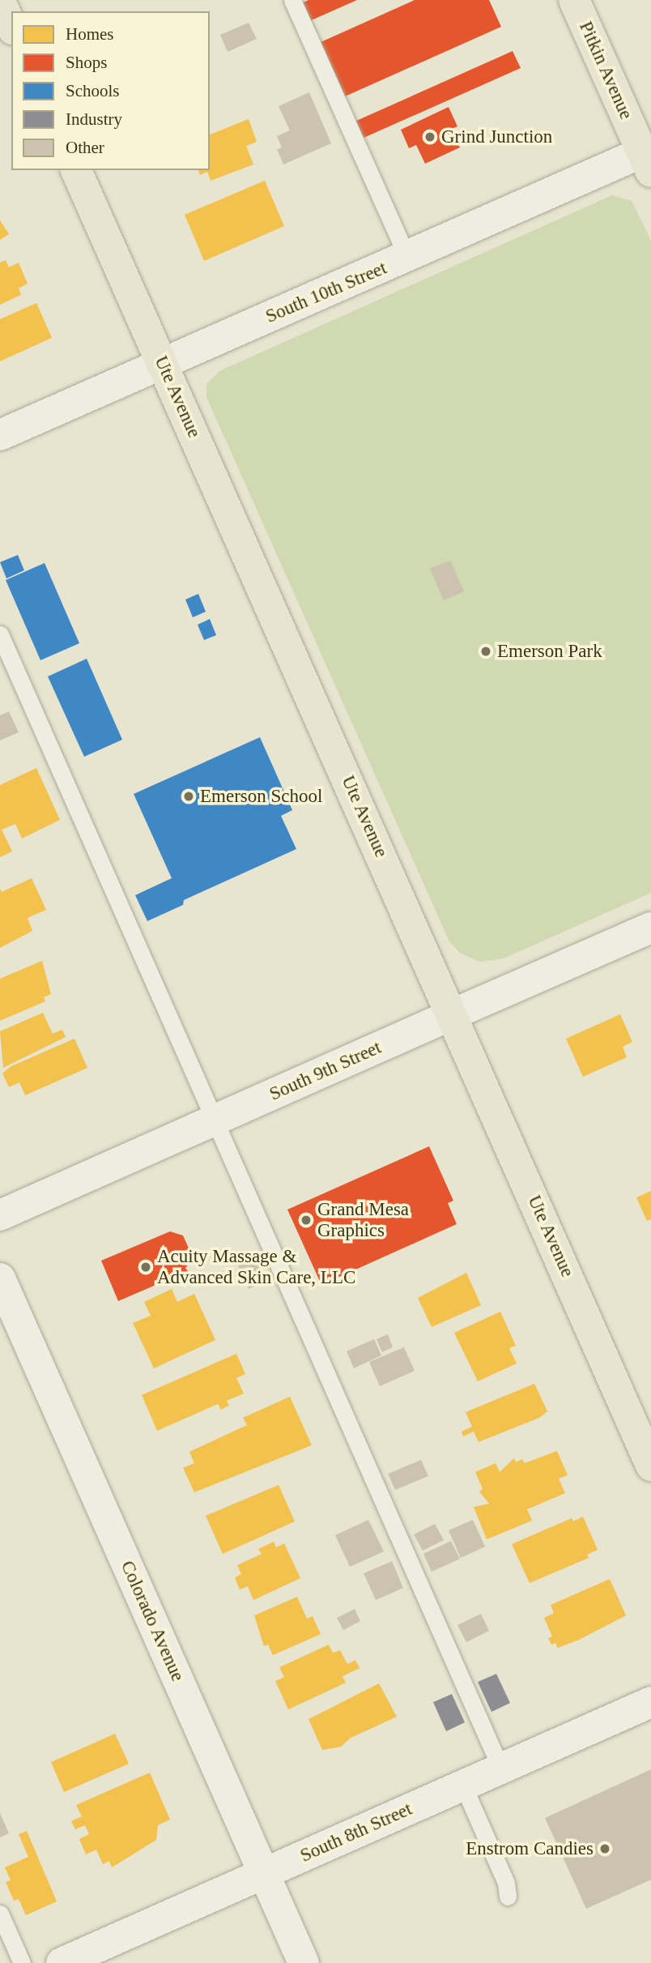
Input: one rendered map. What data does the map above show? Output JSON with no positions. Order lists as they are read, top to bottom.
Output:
{
  "streets": {
    "main road": ["Pitkin Avenue", "Ute Avenue"],
    "street": [
      "South 10th Street",
      "South 9th Street",
      "Colorado Avenue",
      "South 8th Street"
    ]
  },
  "crossings": [
    ["Pitkin Avenue", "South 10th Street"],
    ["South 10th Street", "Ute Avenue"],
    ["Ute Avenue", "South 9th Street"],
    ["Colorado Avenue", "South 8th Street"]
  ],
  "places": [
    "Grind Junction",
    "Emerson Park",
    "Emerson School",
    "Grand Mesa Graphics",
    "Acuity Massage & Advanced Skin Care, LLC",
    "Enstrom Candies"
  ],
  "legend": [
    "Homes",
    "Shops",
    "Schools",
    "Industry",
    "Other"
  ]
}
